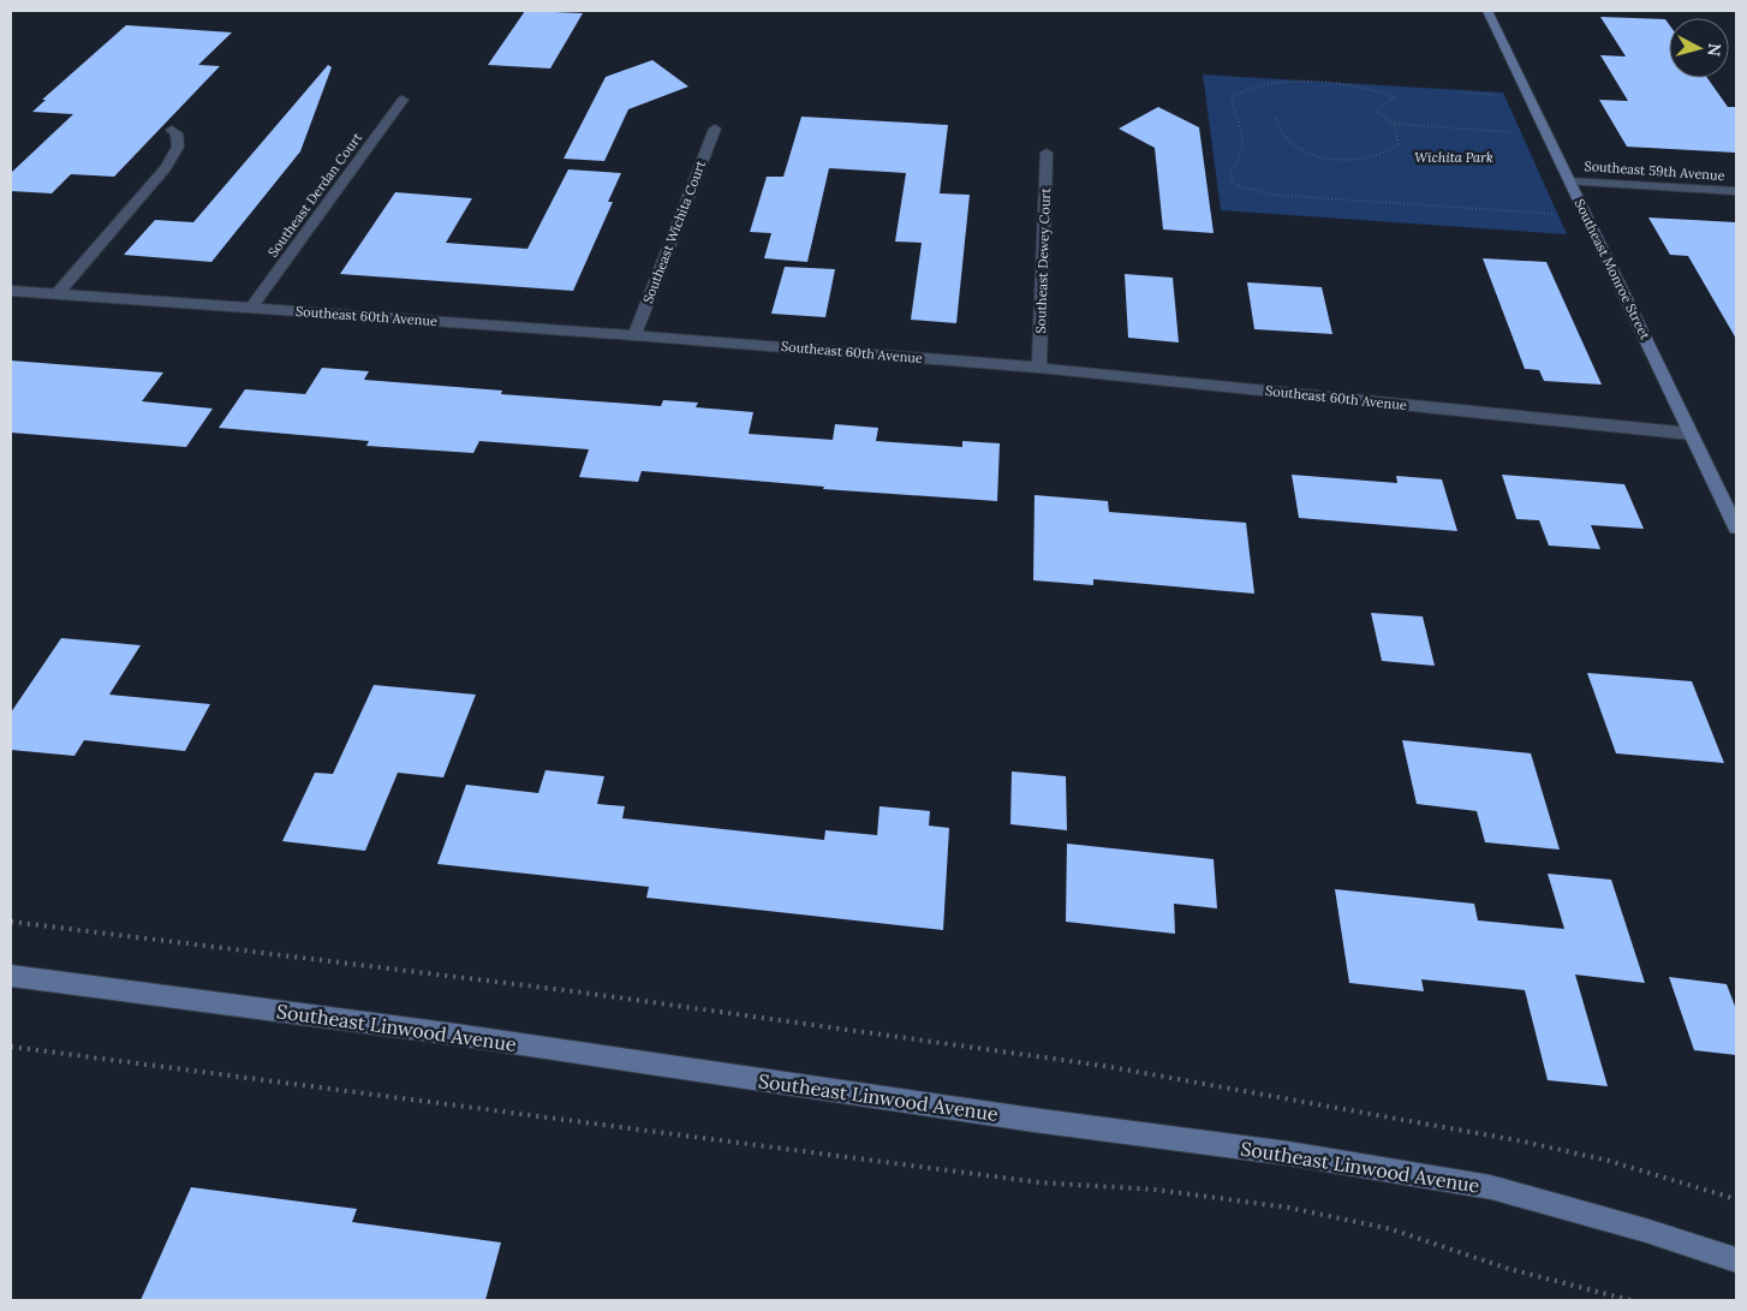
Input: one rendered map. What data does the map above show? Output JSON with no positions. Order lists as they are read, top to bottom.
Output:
{
  "streets": {
    "main road": ["Southeast Monroe Street", "Southeast Linwood Avenue"],
    "street": [
      "Southeast 59th Avenue",
      "Southeast Derdan Court",
      "Southeast Wichita Court",
      "Southeast Dewey Court",
      "Southeast 60th Avenue"
    ]
  },
  "crossings": [
    ["Southeast 59th Avenue", "Southeast Monroe Street"],
    ["Southeast Derdan Court", "Southeast 60th Avenue"],
    ["Southeast Wichita Court", "Southeast 60th Avenue"],
    ["Southeast Dewey Court", "Southeast 60th Avenue"],
    ["Southeast Monroe Street", "Southeast 60th Avenue"]
  ],
  "parks": ["Wichita Park"],
  "north": "right"
}
